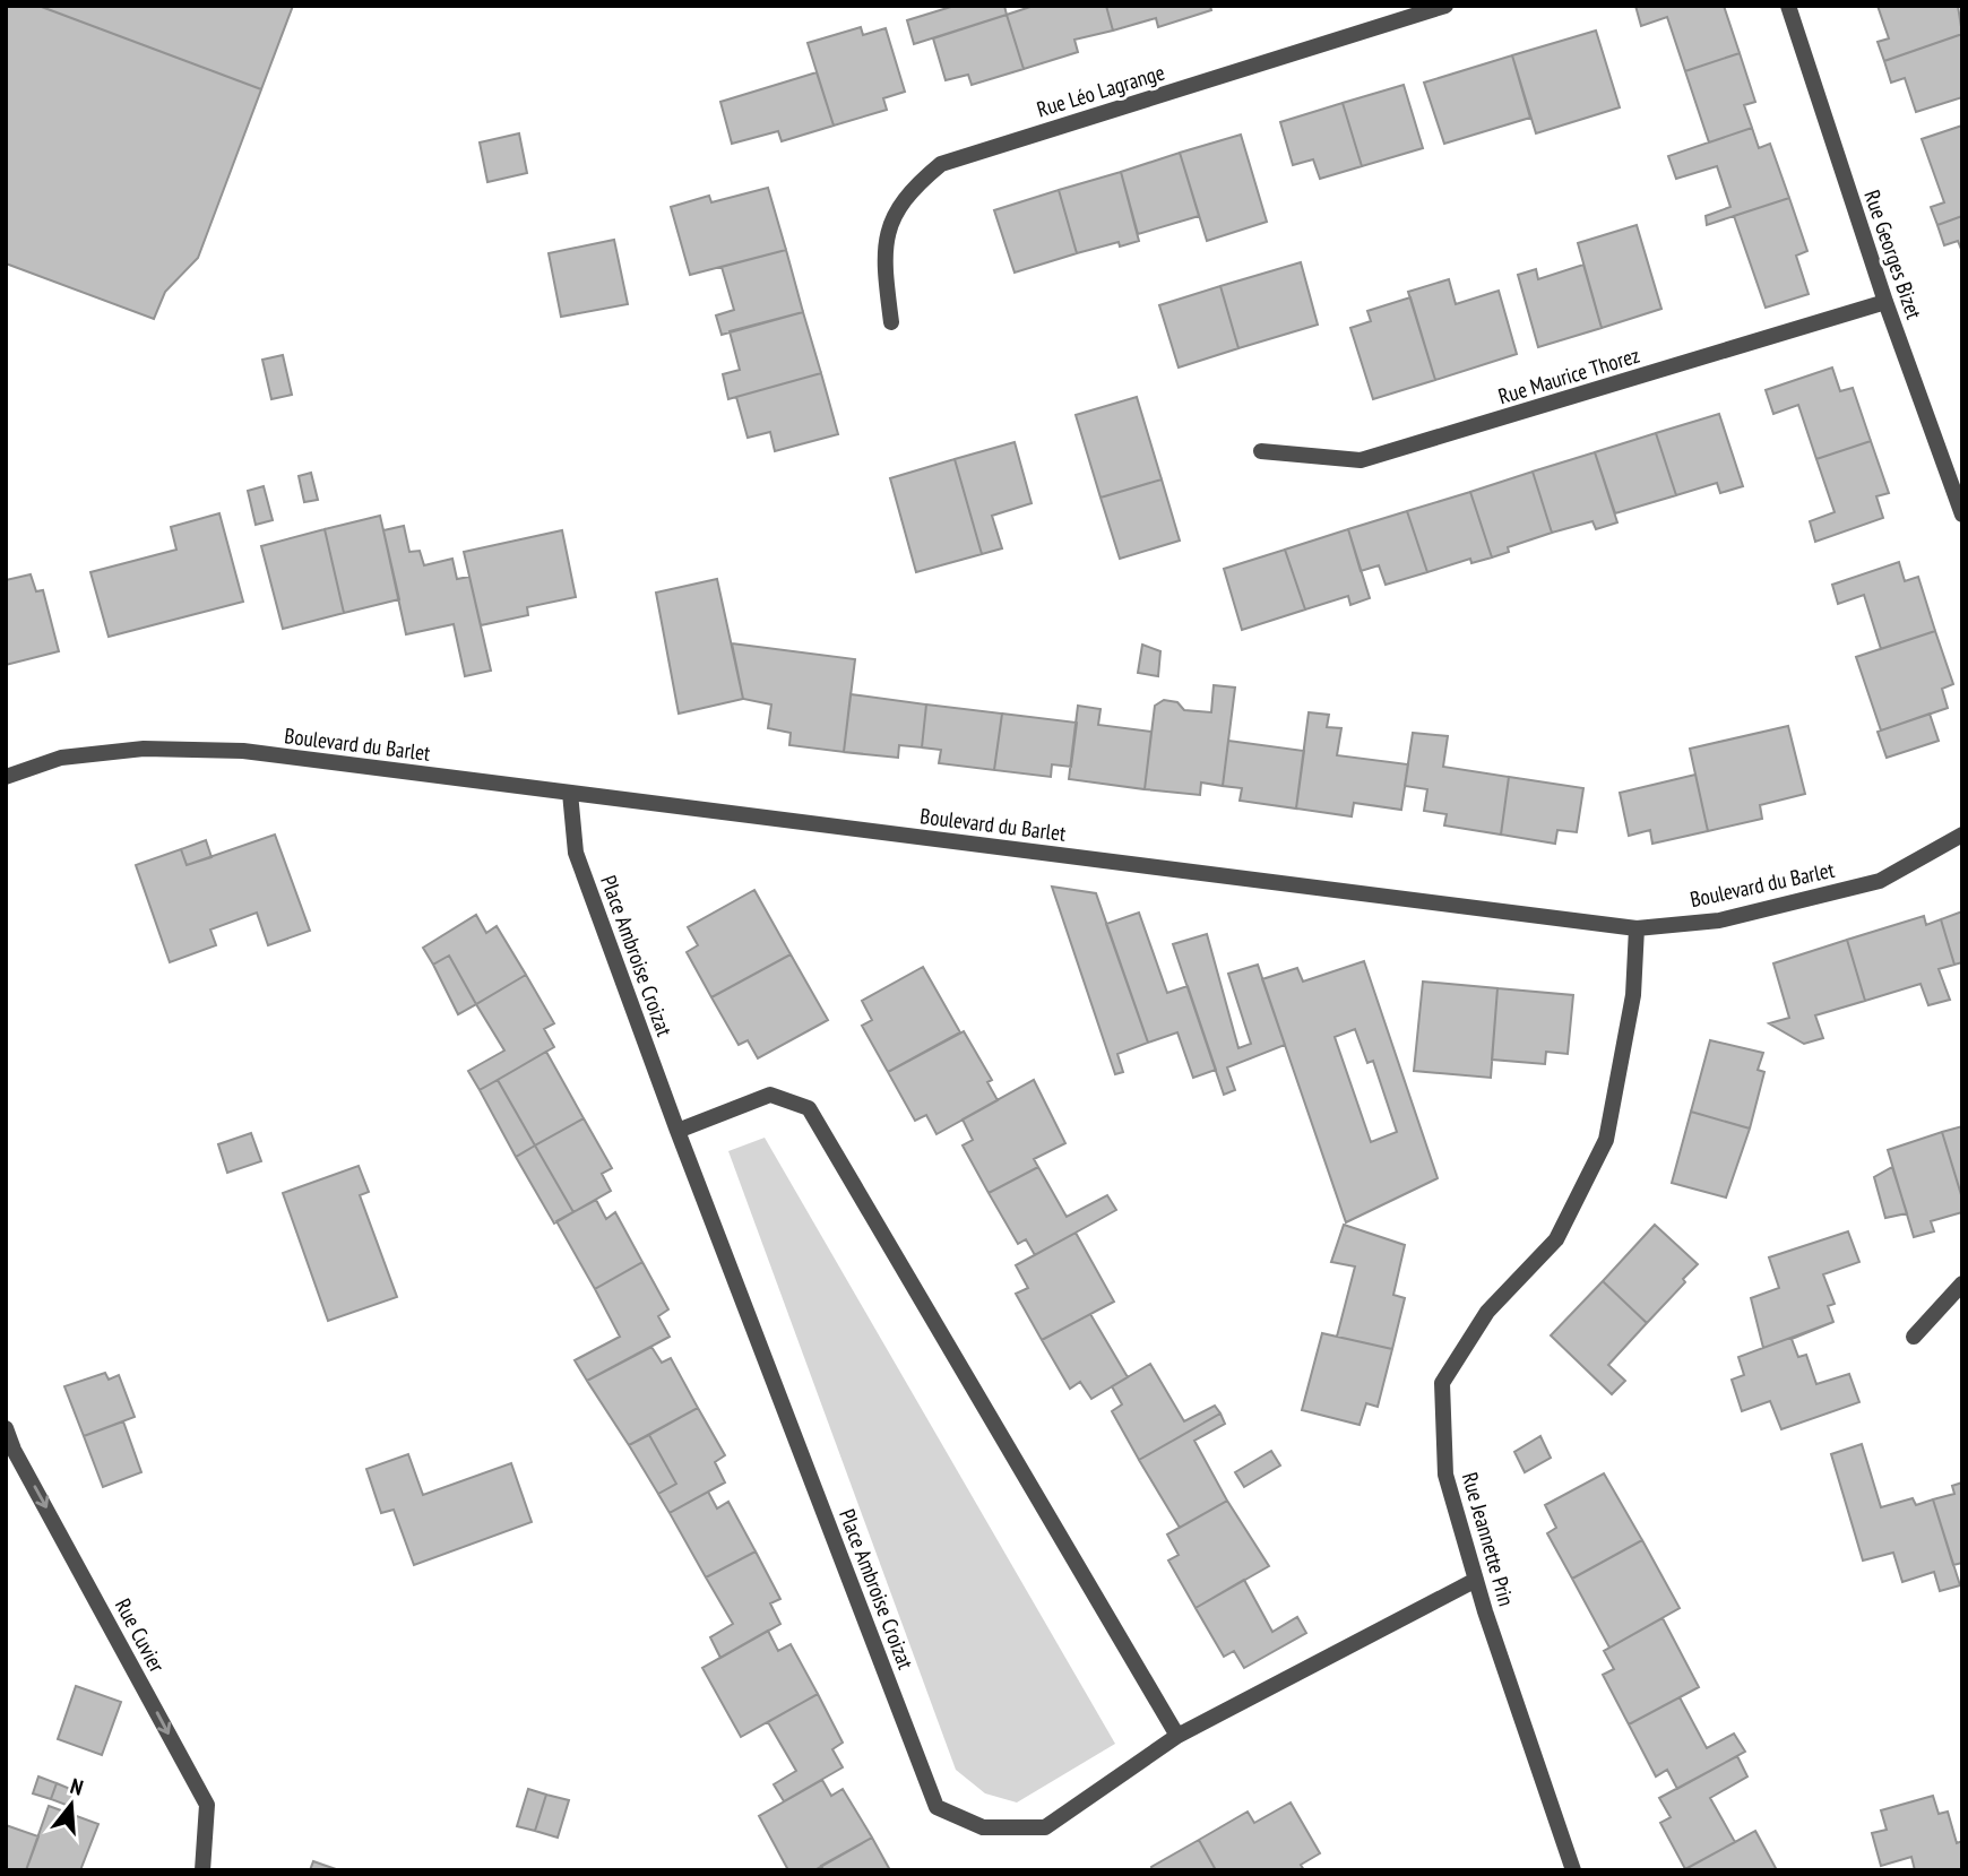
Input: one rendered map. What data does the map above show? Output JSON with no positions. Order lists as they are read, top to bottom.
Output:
{
  "streets": {
    "street": [
      "Rue Léo Lagrange",
      "Rue Georges Bizet",
      "Rue Maurice Thorez",
      "Boulevard du Barlet",
      "Place Ambroise Croizat",
      "Rue Jeannette Prin",
      "Rue Cuvier"
    ]
  },
  "crossings": [
    ["Rue Georges Bizet", "Rue Maurice Thorez"],
    ["Boulevard du Barlet", "Place Ambroise Croizat"],
    ["Boulevard du Barlet", "Rue Jeannette Prin"],
    ["Place Ambroise Croizat", "Rue Jeannette Prin"]
  ],
  "one_way": ["Rue Cuvier"],
  "north": "top"
}
